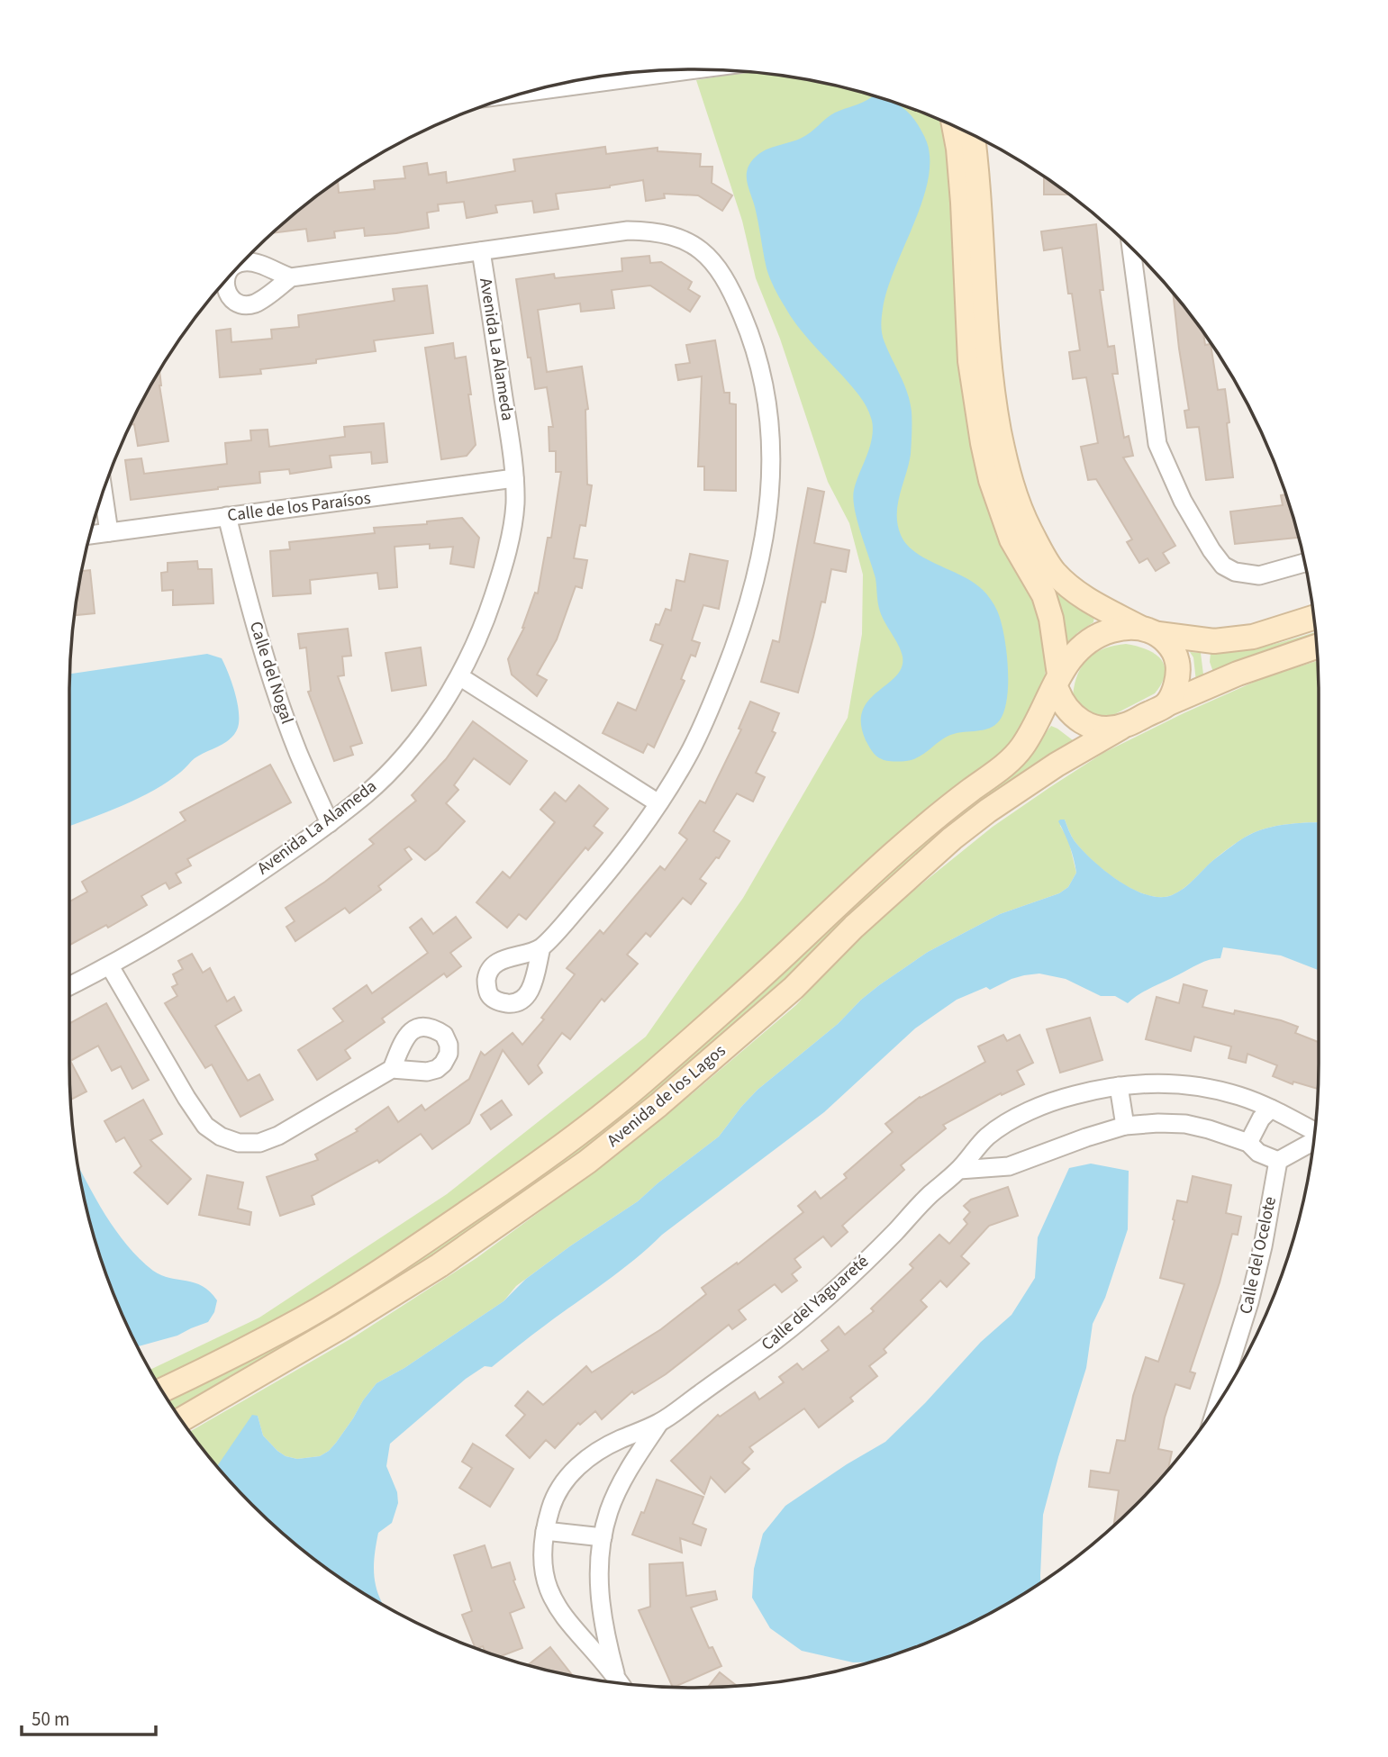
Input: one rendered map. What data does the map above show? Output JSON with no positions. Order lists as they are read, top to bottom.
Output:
{
  "streets": {
    "street": [
      "Avenida La Alameda",
      "Calle de los Paraísos",
      "Calle del Nogal",
      "Avenida de los Lagos",
      "Calle del Ocelote",
      "Calle del Yaguareté"
    ]
  },
  "crossings": [
    ["Avenida La Alameda", "Calle de los Paraísos"],
    ["Avenida La Alameda", "Calle del Nogal"],
    ["Calle de los Paraísos", "Calle del Nogal"],
    ["Calle del Ocelote", "Calle del Yaguareté"]
  ],
  "scale_bar": "50 m"
}
